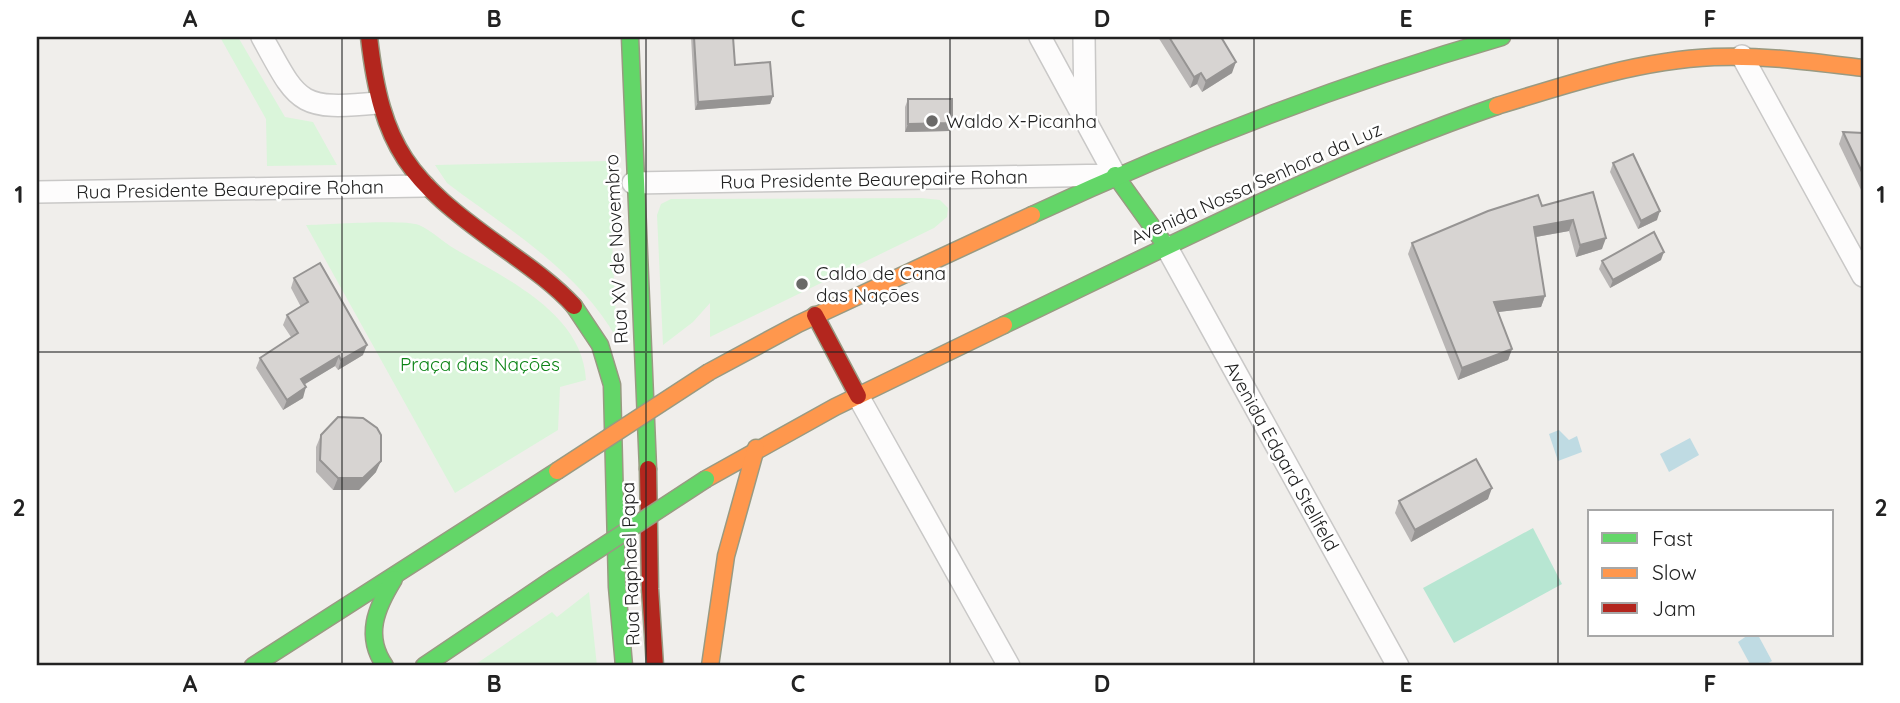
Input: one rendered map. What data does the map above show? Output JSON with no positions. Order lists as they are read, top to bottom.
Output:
{
  "streets": {
    "main road": ["Avenida Nossa Senhora da Luz", "Rua XV de Novembro", "Rua Raphael Papa"],
    "street": ["Rua Presidente Beaurepaire Rohan", "Avenida Edgard Stellfeld"]
  },
  "crossings": [
    ["Rua Presidente Beaurepaire Rohan", "Rua XV de Novembro"],
    ["Rua Presidente Beaurepaire Rohan", "Rua Raphael Papa"],
    ["Avenida Nossa Senhora da Luz", "Avenida Edgard Stellfeld"],
    ["Rua XV de Novembro", "Rua Raphael Papa"]
  ],
  "parks": ["Praça das Nações"],
  "places": ["Waldo X-Picanha", "Caldo de Cana das Nações"],
  "legend": ["Fast", "Slow", "Jam"],
  "grid": {
    "columns": [
      "A",
      "B",
      "C",
      "D",
      "E",
      "F"
    ],
    "rows": ["1", "2"]
  }
}
